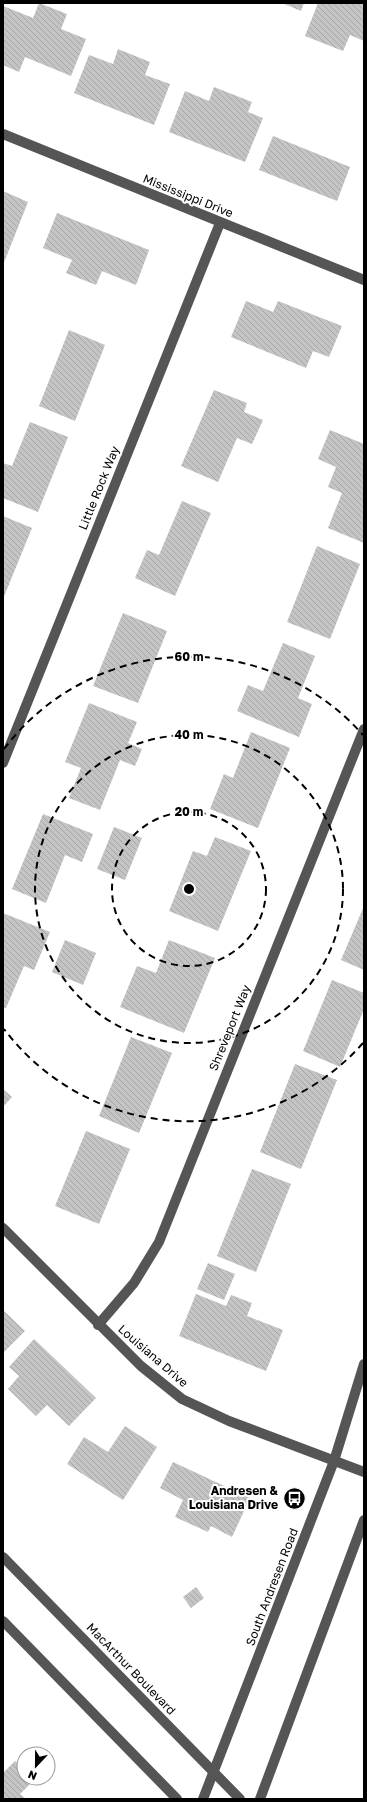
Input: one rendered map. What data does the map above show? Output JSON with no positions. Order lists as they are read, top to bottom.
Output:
{
  "streets": {
    "street": [
      "Mississippi Drive",
      "Little Rock Way",
      "Shreveport Way",
      "Louisiana Drive",
      "South Andresen Road",
      "MacArthur Boulevard"
    ]
  },
  "crossings": [
    ["Mississippi Drive", "Little Rock Way"],
    ["Shreveport Way", "Louisiana Drive"],
    ["Louisiana Drive", "South Andresen Road"],
    ["South Andresen Road", "MacArthur Boulevard"]
  ],
  "places": {
    "bus stop": ["Andresen & Louisiana Drive"]
  },
  "north": "bottom",
  "rings": ["60 m", "40 m", "20 m"]
}
